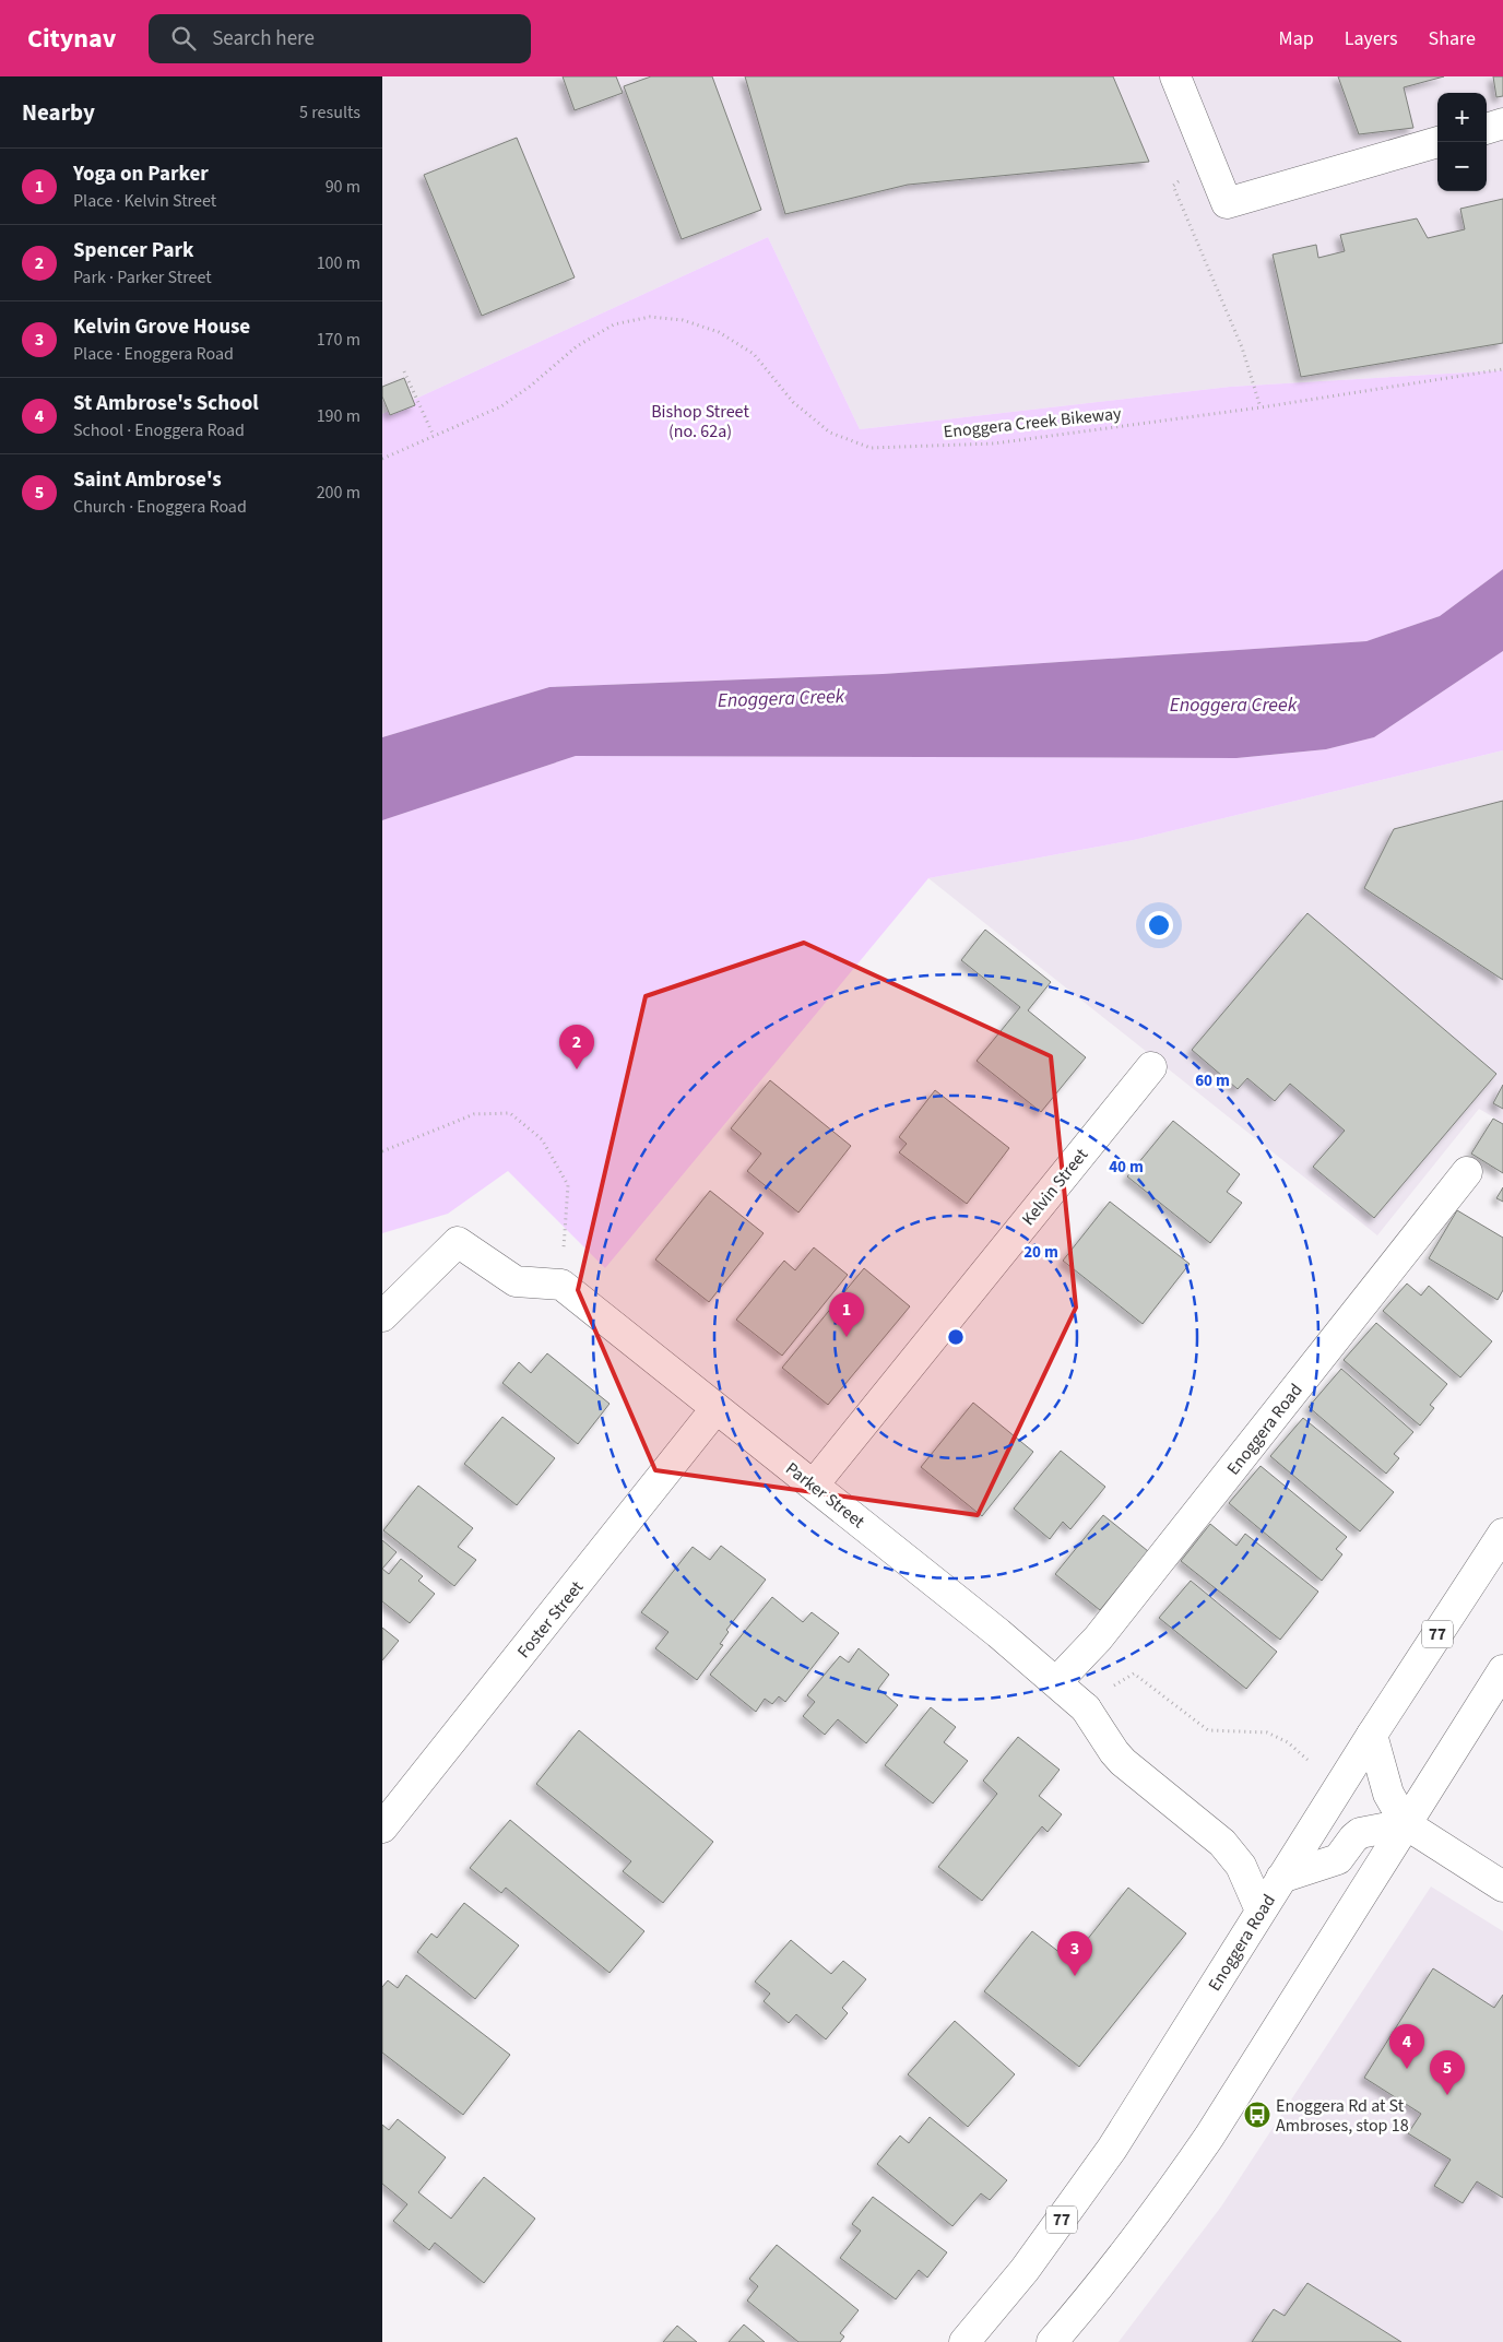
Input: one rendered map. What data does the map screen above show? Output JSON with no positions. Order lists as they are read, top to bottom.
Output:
{
  "streets": {
    "street": [
      "Kelvin Street",
      "Enoggera Road",
      "Parker Street",
      "Foster Street",
      "77"
    ],
    "path": ["Enoggera Creek Bikeway"]
  },
  "crossings": [
    ["Kelvin Street", "Parker Street"],
    ["Enoggera Road", "Parker Street"],
    ["Parker Street", "Foster Street"]
  ],
  "water": ["Enoggera Creek"],
  "parks": ["Bishop Street (no. 62a)"],
  "places": {
    "bus stop": ["Enoggera Rd at St Ambroses, stop 18"]
  },
  "page": {
    "header": "Citynav",
    "search": "Search here",
    "nav": ["Map", "Layers", "Share"],
    "heading": ["Nearby", "5 results"],
    "map_buttons": ["+", "−"],
    "list": [
      {
        "mark": "1",
        "name": "Yoga on Parker",
        "note": "Place · Kelvin Street",
        "value": "90 m"
      },
      {
        "mark": "2",
        "name": "Spencer Park",
        "note": "Park · Parker Street",
        "value": "100 m"
      },
      {
        "mark": "3",
        "name": "Kelvin Grove House",
        "note": "Place · Enoggera Road",
        "value": "170 m"
      },
      {
        "mark": "4",
        "name": "St Ambrose's School",
        "note": "School · Enoggera Road",
        "value": "190 m"
      },
      {
        "mark": "5",
        "name": "Saint Ambrose's",
        "note": "Church · Enoggera Road",
        "value": "200 m"
      }
    ],
    "pins": [
      "2",
      "1",
      "3",
      "4",
      "5"
    ]
  },
  "rings": ["60 m", "40 m", "20 m"]
}
